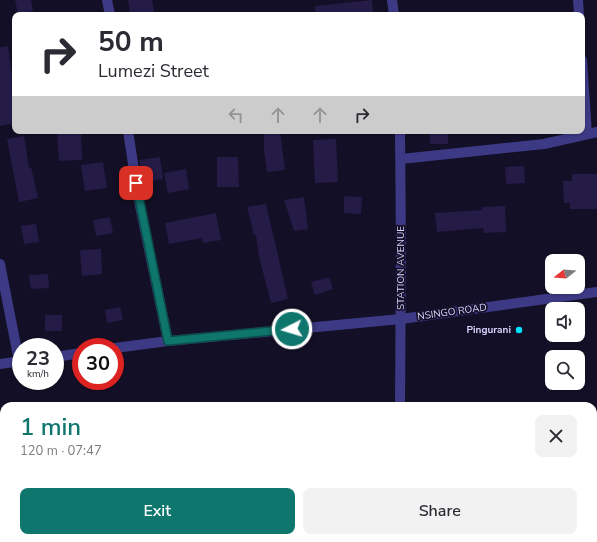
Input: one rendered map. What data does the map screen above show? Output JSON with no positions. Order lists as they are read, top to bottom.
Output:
{
  "streets": {
    "street": ["STATION AVENUE", "NSINGO ROAD"]
  },
  "crossings": [
    ["STATION AVENUE", "NSINGO ROAD"]
  ],
  "places": ["Pingurani"],
  "north": "left",
  "page": {
    "turn": ["50 m", "Lumezi Street"],
    "speed": "23 km/h",
    "limit": "30",
    "heading": ["1 min", "120 m · 07:47"],
    "buttons": ["Exit", "Share"]
  }
}
